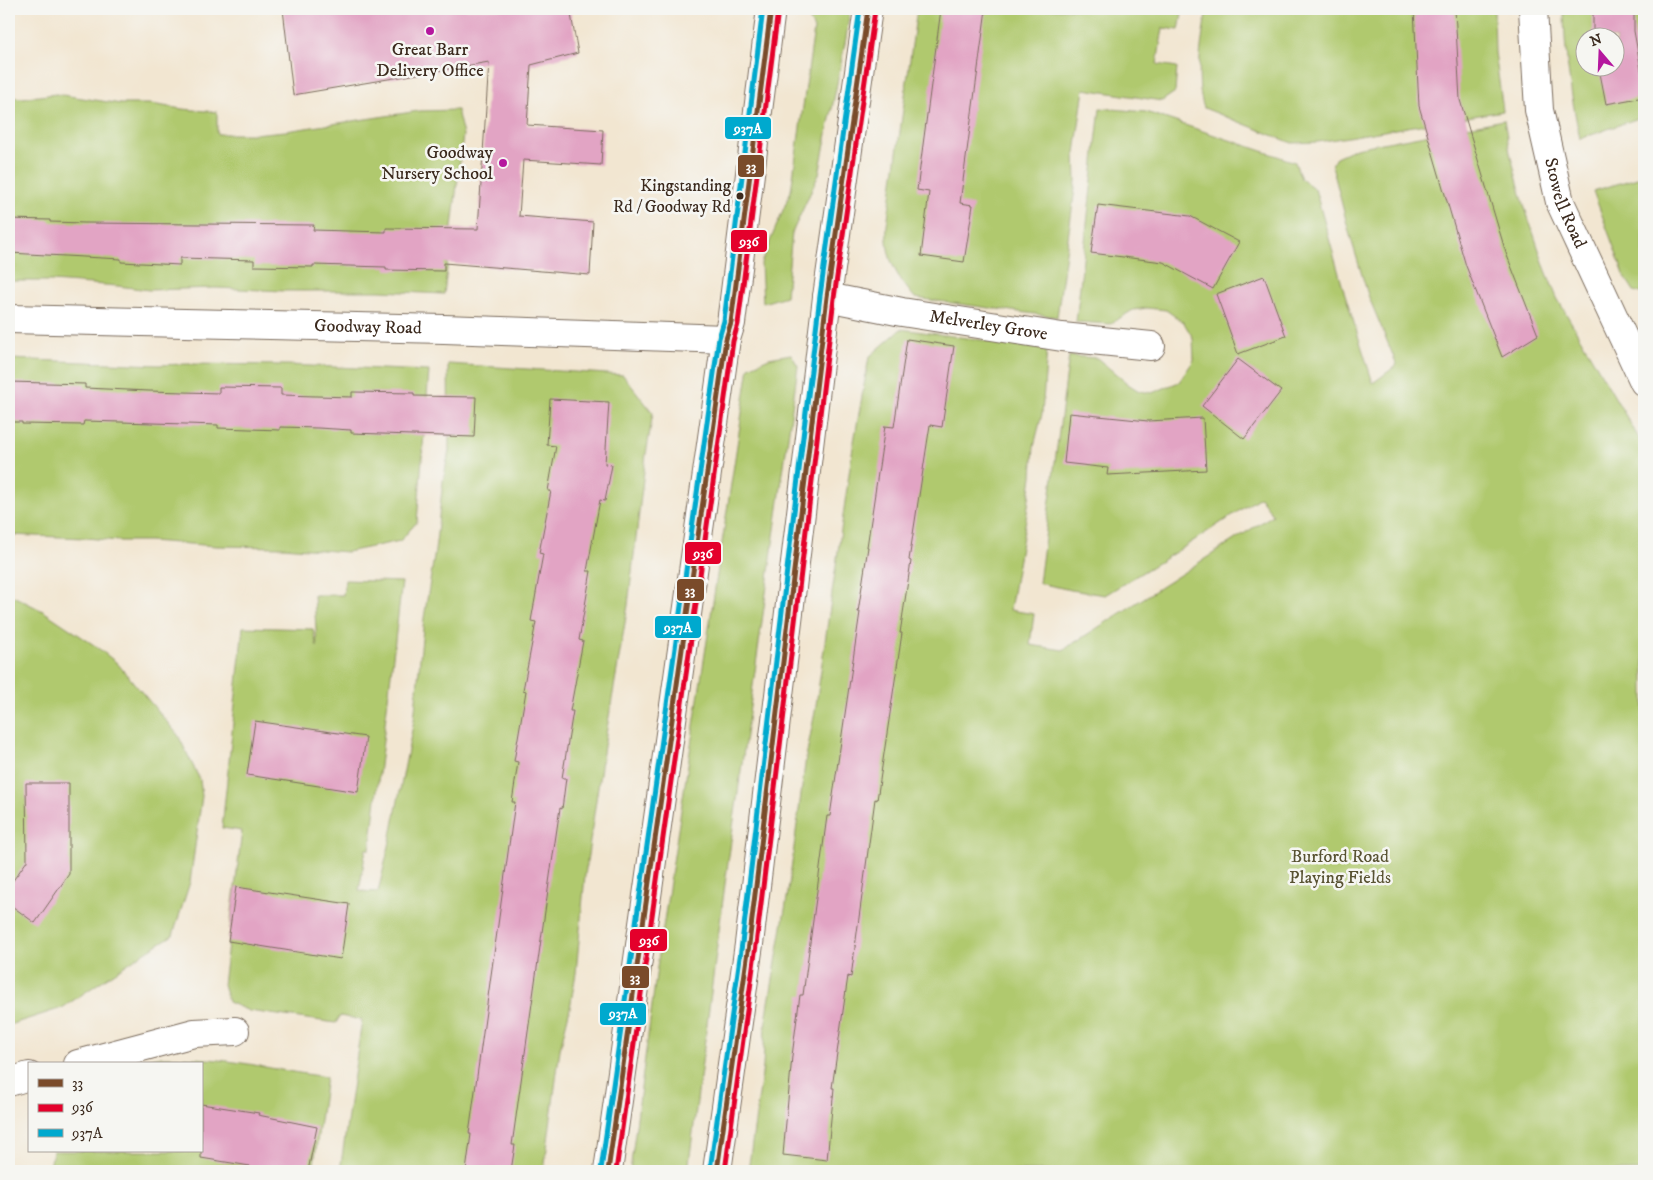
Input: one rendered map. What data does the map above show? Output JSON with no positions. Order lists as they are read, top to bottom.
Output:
{
  "streets": {
    "main road": ["Stowell Road", "Melverley Grove", "Goodway Road"]
  },
  "parks": ["Burford Road Playing Fields"],
  "places": ["Great Barr Delivery Office", "Goodway Nursery School", "Kingstanding Rd / Goodway Rd"],
  "lines": ["transit line 33", "transit line 937A", "transit line 936"],
  "legend": ["33", "936", "937A"],
  "north": "top"
}
